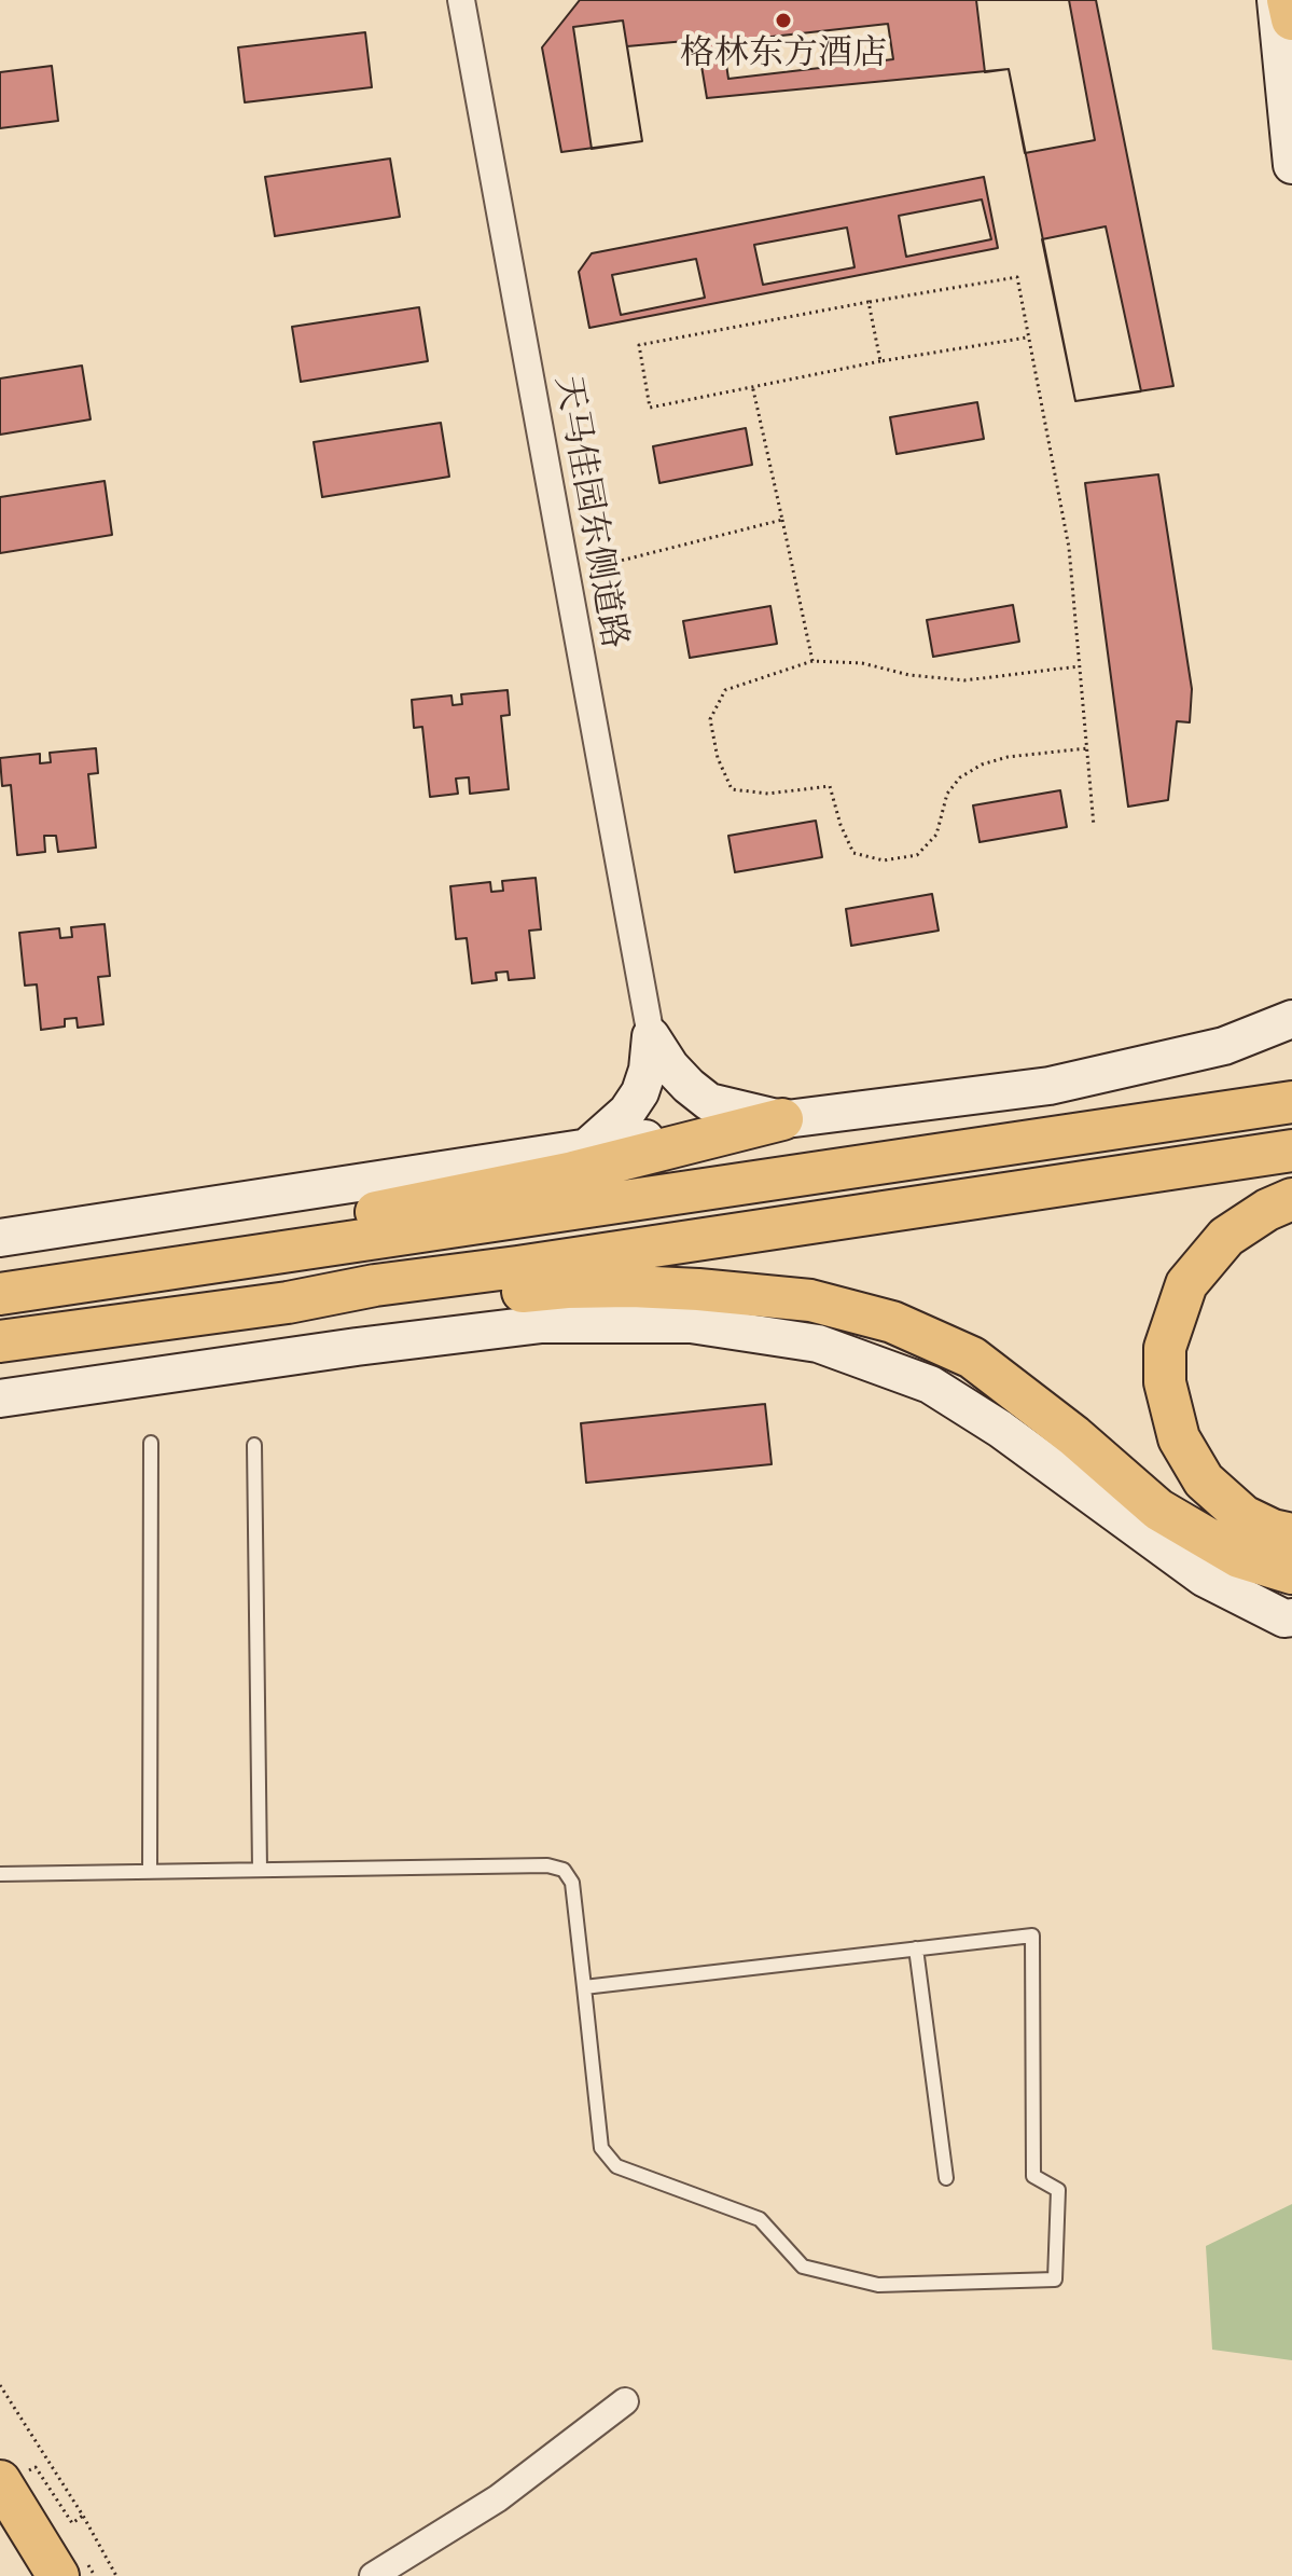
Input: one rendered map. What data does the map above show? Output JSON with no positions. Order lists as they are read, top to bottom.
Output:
{
  "streets": {
    "street": ["天马佳园东侧道路"]
  },
  "places": ["格林东方酒店"]
}
